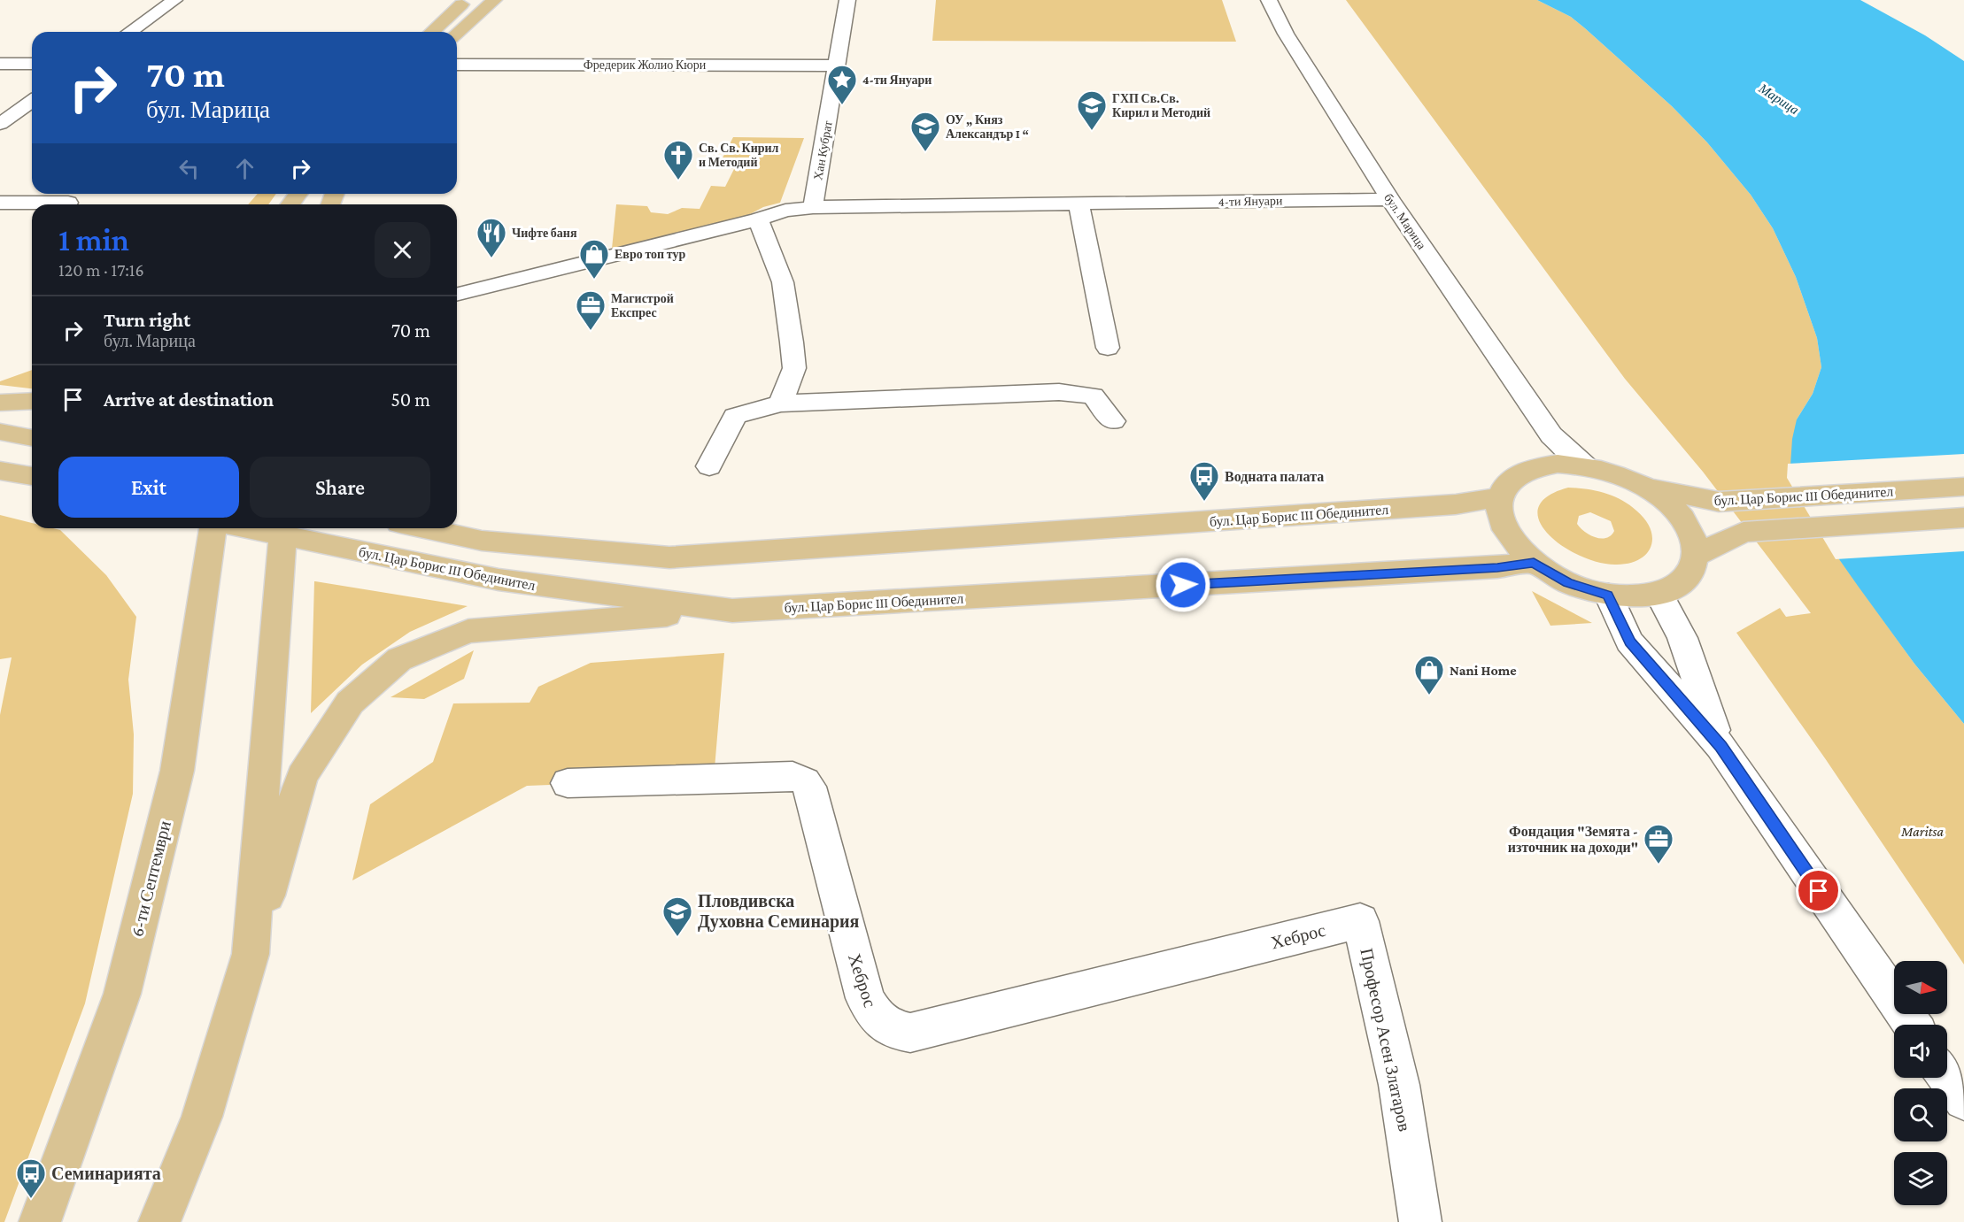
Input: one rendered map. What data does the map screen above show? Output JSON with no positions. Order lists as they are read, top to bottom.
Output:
{
  "streets": {
    "main road": ["бул. Цар Борис III Обединител", "6-ти Септември"],
    "street": [
      "Фредерик Жолио Кюри",
      "Хан Кубрат",
      "4-ти Януари",
      "бул. Марица",
      "Хеброс",
      "Професор Асен Златаров"
    ]
  },
  "crossings": [
    ["Фредерик Жолио Кюри", "Хан Кубрат"],
    ["Хан Кубрат", "4-ти Януари"],
    ["4-ти Януари", "бул. Марица"],
    ["бул. Марица", "бул. Цар Борис III Обединител"],
    ["Хеброс", "Професор Асен Златаров"]
  ],
  "water": ["Марица"],
  "parks": ["Maritsa"],
  "places": {
    "place": ["4-ти Януари"],
    "school or university": ["ГХП Св.Св. Кирил и Методий", "ОУ „ Княз Александър I “", "Пловдивска Духовна Семинария"],
    "church": ["Св. Св. Кирил и Методий"],
    "restaurant": ["Чифте баня"],
    "shop": ["Евро топ тур", "Nani Home"],
    "office": ["Магистрой Експрес", "Фондация \"Земята - източник на доходи\""],
    "bus stop": ["Водната палата", "Семинарията"]
  },
  "north": "right",
  "page": {
    "turn": ["70 m", "бул. Марица"],
    "heading": ["1 min", "120 m · 17:16"],
    "list": [
      {
        "name": "Turn right",
        "note": "бул. Марица",
        "value": "70 m"
      },
      {
        "name": "Arrive at destination",
        "value": "50 m"
      }
    ],
    "buttons": ["Exit", "Share"]
  }
}
